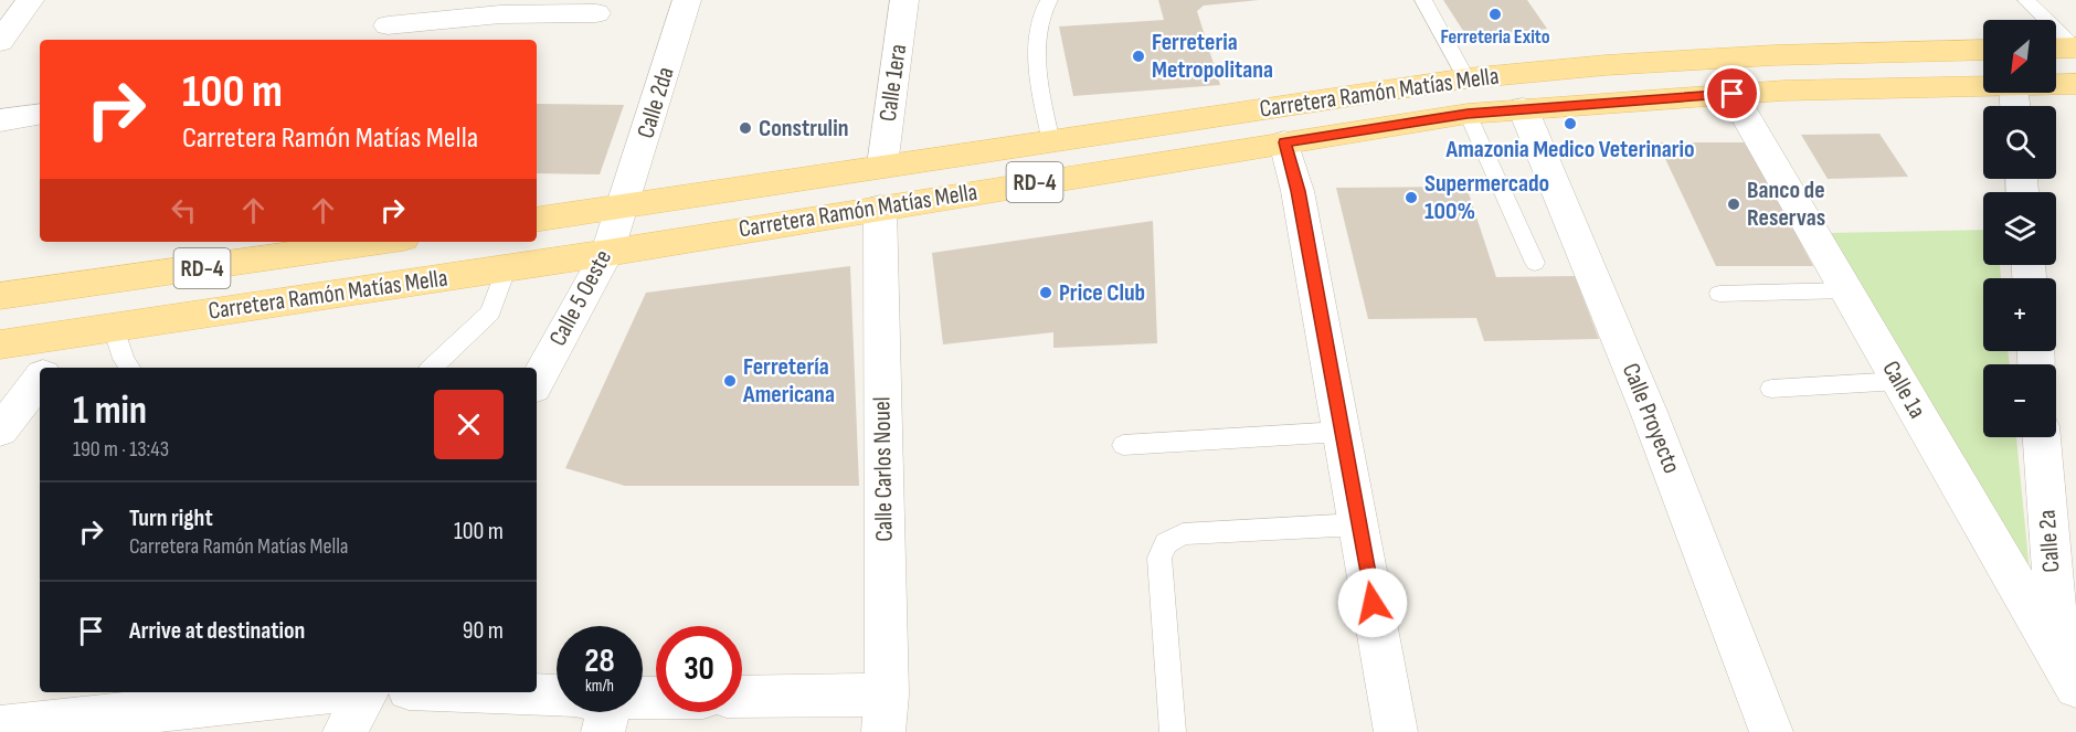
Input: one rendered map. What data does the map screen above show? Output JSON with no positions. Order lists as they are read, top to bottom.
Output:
{
  "streets": {
    "main road": ["Carretera Ramón Matías Mella", "RD-4"],
    "street": [
      "Calle 1era",
      "Calle 2da",
      "Calle 5 Oeste",
      "Calle 1a",
      "Calle Proyecto",
      "Calle Carlos Nouel",
      "Calle 2a"
    ]
  },
  "crossings": [
    ["Calle 1era", "Carretera Ramón Matías Mella"],
    ["Carretera Ramón Matías Mella", "Calle 2da"],
    ["Carretera Ramón Matías Mella", "Calle 5 Oeste"],
    ["Carretera Ramón Matías Mella", "Calle 1a"],
    ["Carretera Ramón Matías Mella", "Calle Proyecto"],
    ["Carretera Ramón Matías Mella", "Calle Carlos Nouel"],
    ["Calle 2da", "Calle 5 Oeste"],
    ["Calle 1a", "Calle 2a"]
  ],
  "places": [
    "Ferreteria Exito",
    "Ferreteria Metropolitana",
    "Amazonia Medico Veterinario",
    "Construlin",
    "Supermercado 100%",
    "Banco de Reservas",
    "Price Club",
    "Ferretería Americana"
  ],
  "north": "bottom left",
  "page": {
    "map_buttons": ["+", "−"],
    "turn": ["100 m", "Carretera Ramón Matías Mella"],
    "heading": ["1 min", "190 m · 13:43"],
    "list": [
      {
        "name": "Turn right",
        "note": "Carretera Ramón Matías Mella",
        "value": "100 m"
      },
      {
        "name": "Arrive at destination",
        "value": "90 m"
      }
    ],
    "speed": "28 km/h",
    "limit": "30"
  }
}
